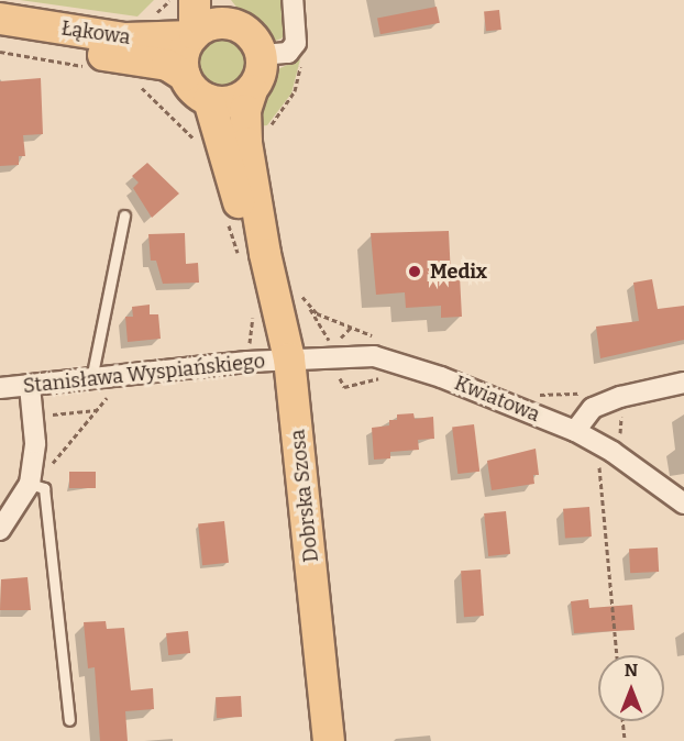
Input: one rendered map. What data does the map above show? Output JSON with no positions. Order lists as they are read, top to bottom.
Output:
{
  "streets": {
    "main road": ["Łąkowa", "Dobrska Szosa"],
    "street": ["Stanisława Wyspiańskiego", "Kwiatowa"]
  },
  "crossings": [
    ["Łąkowa", "Dobrska Szosa"],
    ["Stanisława Wyspiańskiego", "Kwiatowa"],
    ["Stanisława Wyspiańskiego", "Dobrska Szosa"],
    ["Kwiatowa", "Dobrska Szosa"]
  ],
  "places": ["Medix"],
  "north": "top"
}
